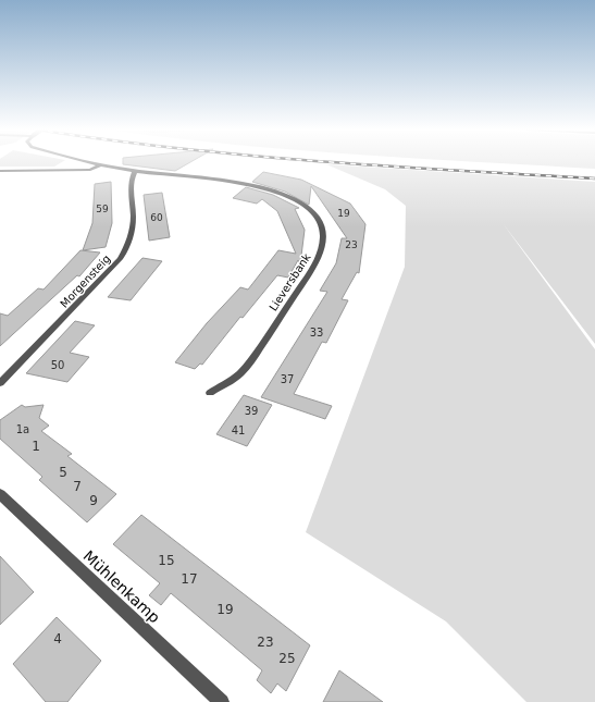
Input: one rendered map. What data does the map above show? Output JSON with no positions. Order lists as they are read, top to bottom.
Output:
{
  "streets": {
    "street": ["Morgensteig", "Lieversbank", "Mühlenkamp"]
  },
  "crossings": [
    ["Morgensteig", "Lieversbank"]
  ],
  "house_numbers": [
    "59",
    "19",
    "60",
    "23",
    "33",
    "50",
    "37",
    "39",
    "1a",
    "41",
    "1",
    "5",
    "7",
    "9",
    "15",
    "17",
    "19",
    "4",
    "23",
    "25"
  ]
}
